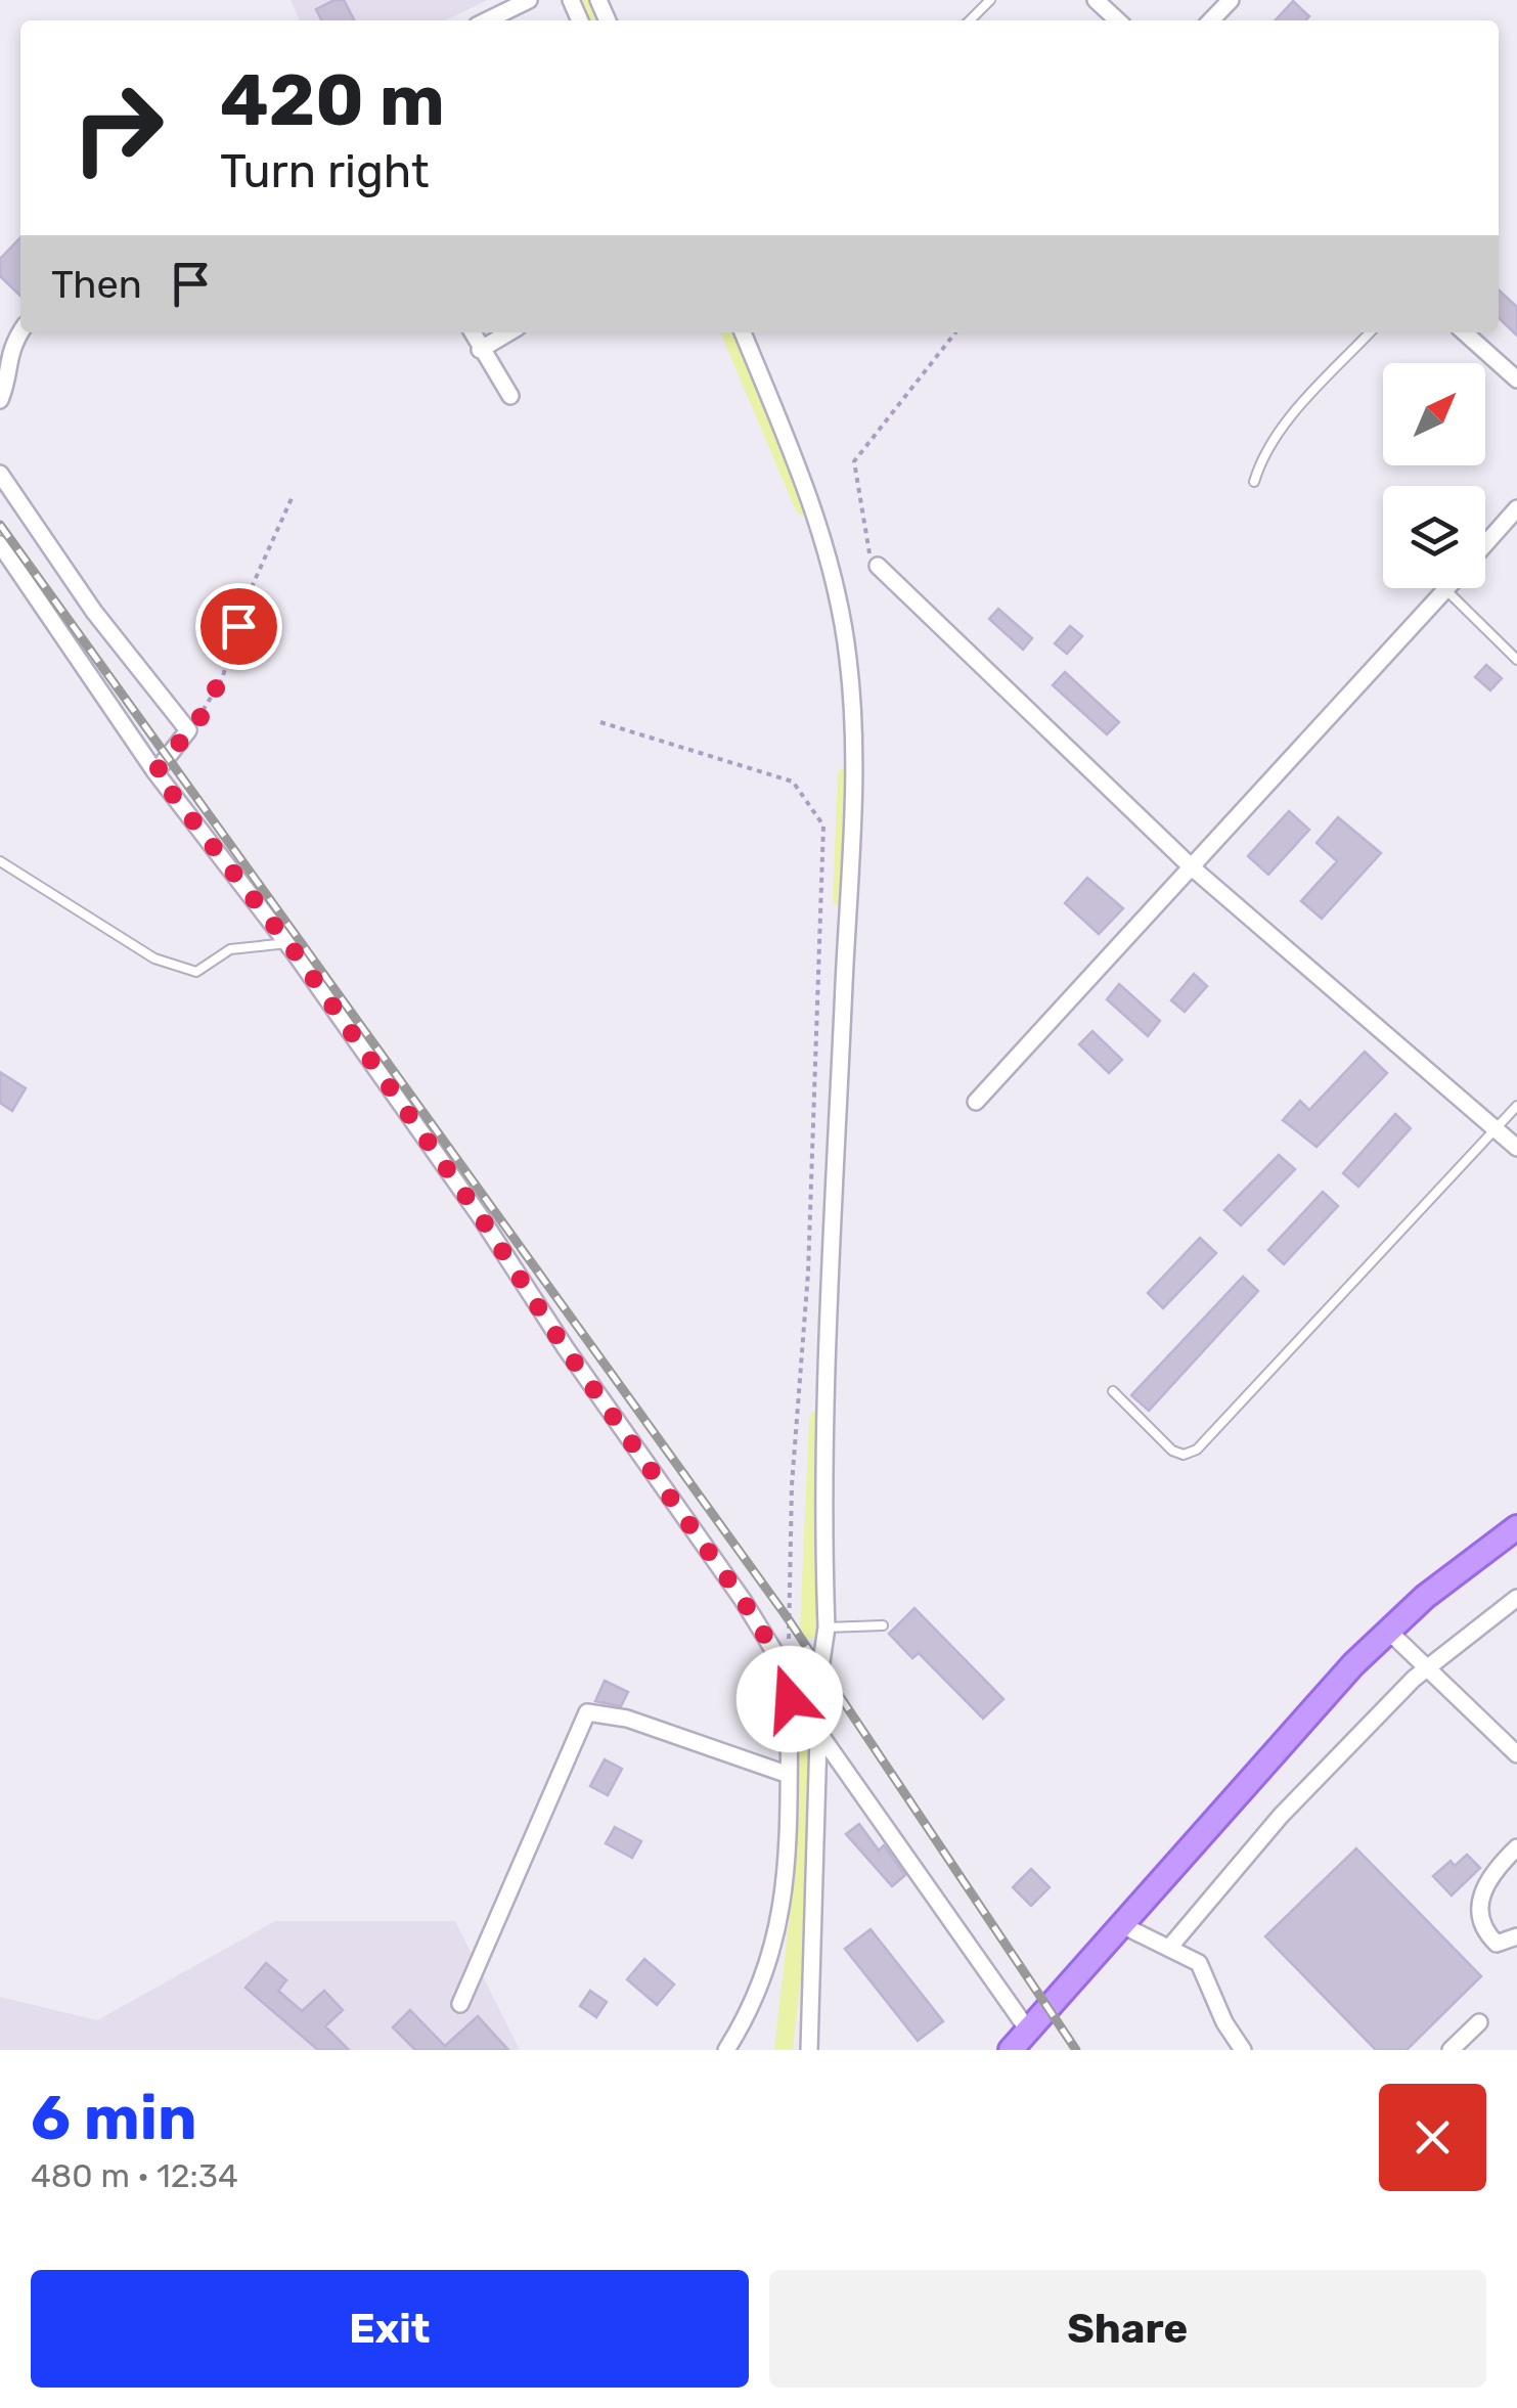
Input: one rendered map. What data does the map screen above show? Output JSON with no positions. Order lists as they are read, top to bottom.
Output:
{
  "north": "top right",
  "page": {
    "turn": ["420 m", "Turn right"],
    "then": "Then",
    "heading": ["6 min", "480 m · 12:34"],
    "buttons": ["Exit", "Share"]
  }
}
